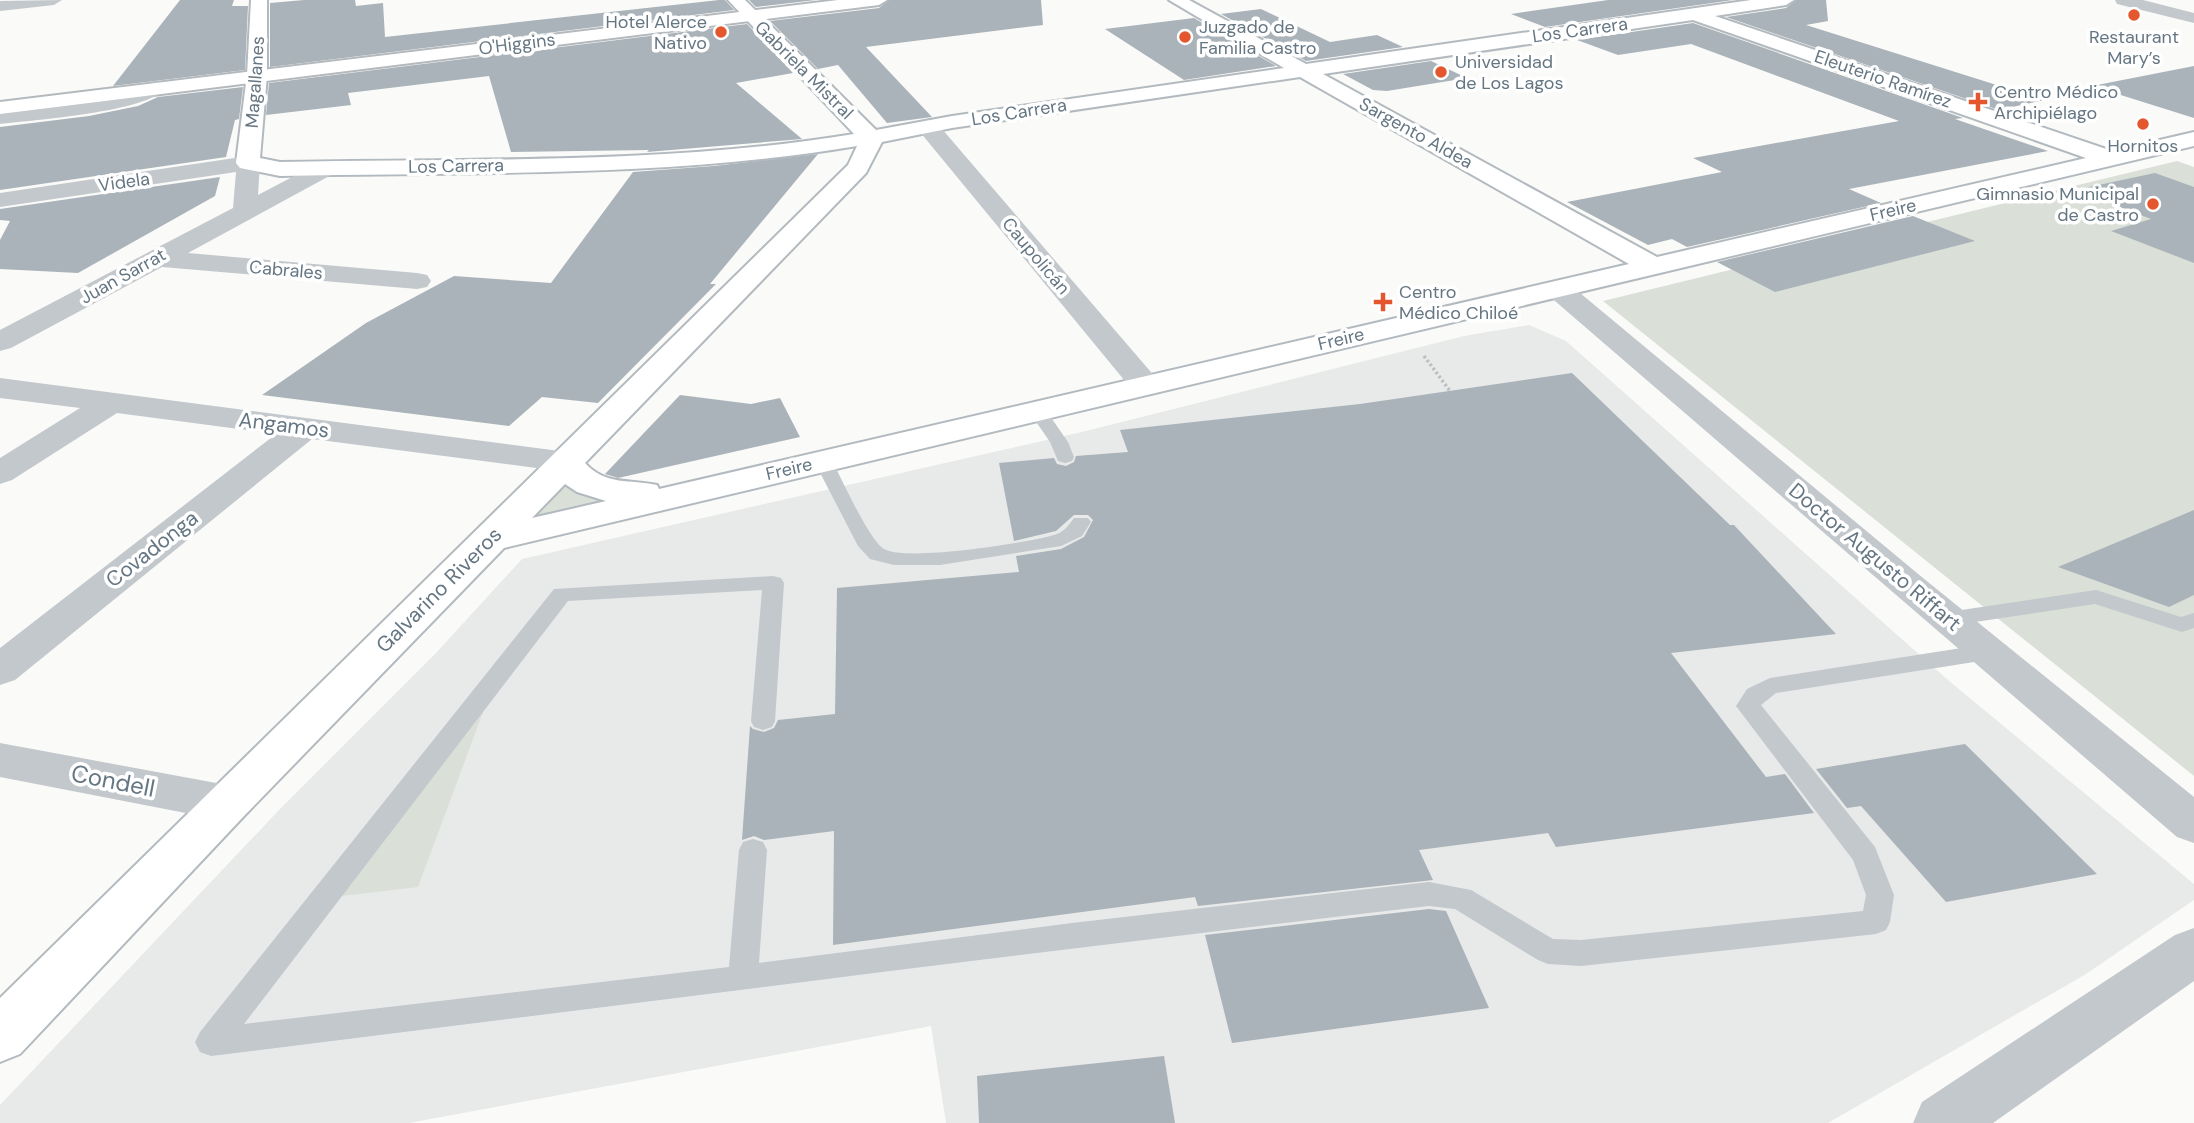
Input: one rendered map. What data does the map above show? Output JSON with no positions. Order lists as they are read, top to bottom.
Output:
{
  "streets": {
    "main road": [
      "Los Carrera",
      "O'Higgins",
      "Gabriela Mistral",
      "Eleuterio Ramírez",
      "Magallanes",
      "Sargento Aldea",
      "Freire",
      "Galvarino Riveros"
    ],
    "street": [
      "Videla",
      "Caupolicán",
      "Cabrales",
      "Juan Sarrat",
      "Angamos",
      "Covadonga",
      "Doctor Augusto Riffart",
      "Condell"
    ]
  },
  "crossings": [
    ["Los Carrera", "Gabriela Mistral"],
    ["Los Carrera", "Eleuterio Ramírez"],
    ["Los Carrera", "Magallanes"],
    ["Los Carrera", "Sargento Aldea"],
    ["Los Carrera", "Videla"],
    ["Los Carrera", "Caupolicán"],
    ["Los Carrera", "Juan Sarrat"],
    ["Los Carrera", "Galvarino Riveros"],
    ["O'Higgins", "Gabriela Mistral"],
    ["O'Higgins", "Magallanes"],
    ["Gabriela Mistral", "Galvarino Riveros"],
    ["Eleuterio Ramírez", "Freire"],
    ["Magallanes", "Videla"],
    ["Sargento Aldea", "Freire"],
    ["Freire", "Caupolicán"],
    ["Freire", "Doctor Augusto Riffart"],
    ["Freire", "Galvarino Riveros"],
    ["Cabrales", "Juan Sarrat"],
    ["Angamos", "Covadonga"],
    ["Angamos", "Galvarino Riveros"],
    ["Galvarino Riveros", "Condell"]
  ],
  "places": {
    "other": [
      "Restaurant Mary’s",
      "Hotel Alerce Nativo",
      "Juzgado de Familia Castro",
      "Universidad de Los Lagos",
      "Hornitos",
      "Gimnasio Municipal de Castro"
    ],
    "health": ["Centro Médico Archipiélago", "Centro Médico Chiloé"]
  }
}
